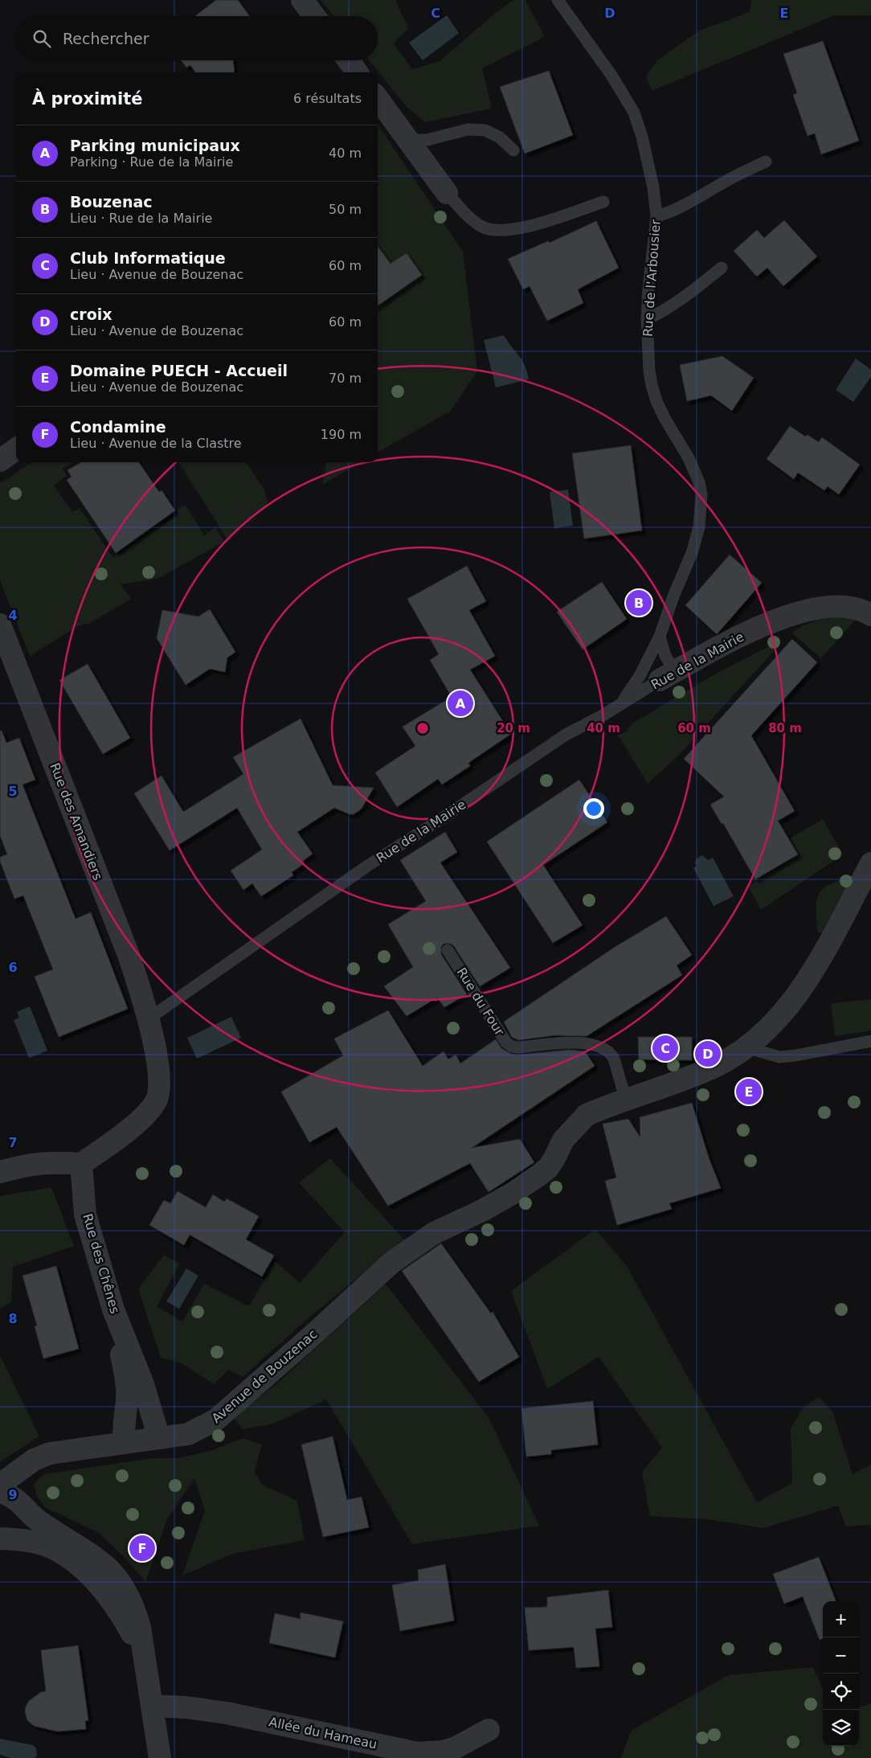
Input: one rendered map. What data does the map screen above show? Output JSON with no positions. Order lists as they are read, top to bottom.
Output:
{
  "streets": {
    "street": [
      "Rue de la Mairie",
      "Rue des Amandiers",
      "Rue des Chênes",
      "Avenue de Bouzenac",
      "Allée du Hameau"
    ],
    "lane": ["Rue de l'Arbousier", "Rue du Four"]
  },
  "crossings": [
    ["Rue de l'Arbousier", "Rue de la Mairie"],
    ["Rue de la Mairie", "Rue des Amandiers"],
    ["Rue du Four", "Avenue de Bouzenac"],
    ["Rue des Chênes", "Avenue de Bouzenac"]
  ],
  "page": {
    "search": "Rechercher",
    "heading": ["À proximité", "6 résultats"],
    "list": [
      {
        "mark": "A",
        "name": "Parking municipaux",
        "note": "Parking · Rue de la Mairie",
        "value": "40 m"
      },
      {
        "mark": "B",
        "name": "Bouzenac",
        "note": "Lieu · Rue de la Mairie",
        "value": "50 m"
      },
      {
        "mark": "C",
        "name": "Club Informatique",
        "note": "Lieu · Avenue de Bouzenac",
        "value": "60 m"
      },
      {
        "mark": "D",
        "name": "croix",
        "note": "Lieu · Avenue de Bouzenac",
        "value": "60 m"
      },
      {
        "mark": "E",
        "name": "Domaine PUECH - Accueil",
        "note": "Lieu · Avenue de Bouzenac",
        "value": "70 m"
      },
      {
        "mark": "F",
        "name": "Condamine",
        "note": "Lieu · Avenue de la Clastre",
        "value": "190 m"
      }
    ],
    "pins": [
      "B",
      "A",
      "C",
      "D",
      "E",
      "F"
    ],
    "map_buttons": ["+", "−"]
  },
  "grid": {
    "columns": ["C", "D", "E"],
    "rows": [
      "4",
      "5",
      "6",
      "7",
      "8",
      "9"
    ]
  },
  "rings": [
    "20 m",
    "40 m",
    "60 m",
    "80 m"
  ]
}
